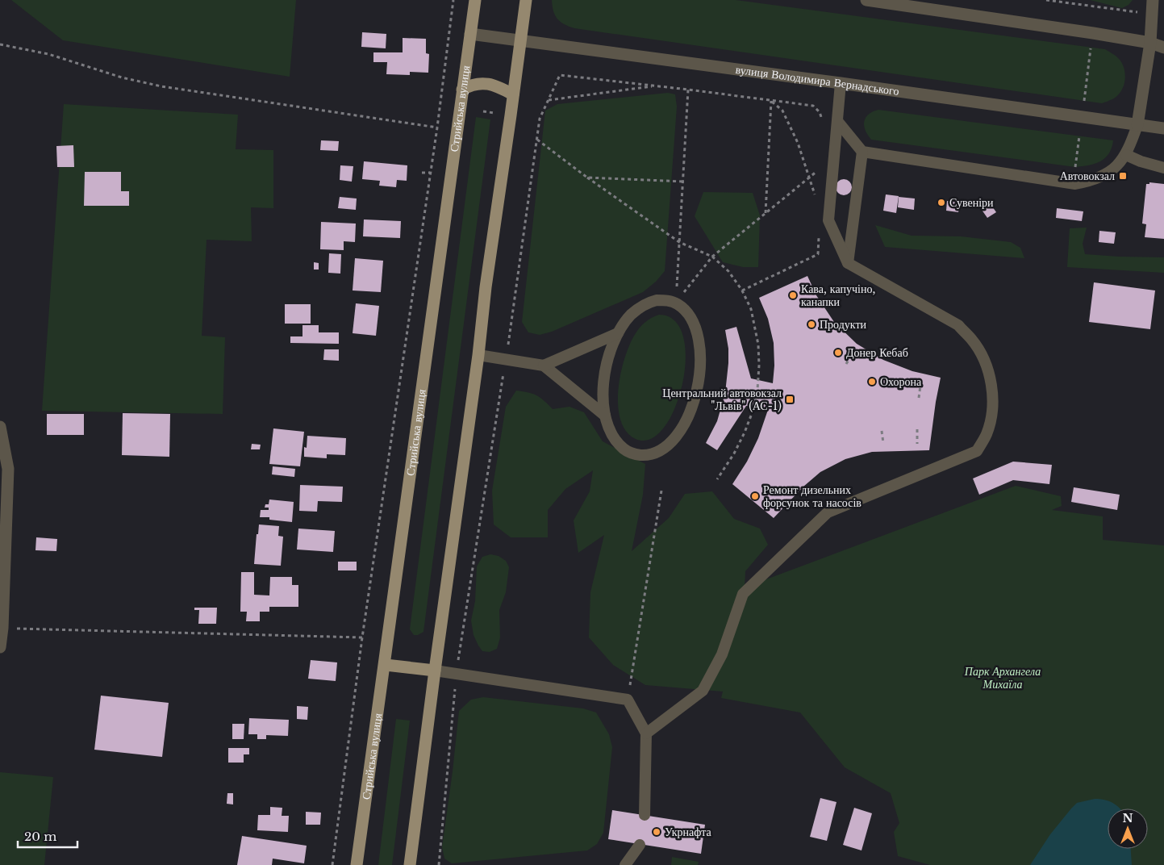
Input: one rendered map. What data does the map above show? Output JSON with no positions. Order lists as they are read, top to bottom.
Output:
{
  "streets": {
    "main road": ["Стрийська вулиця"],
    "street": ["вулиця Володимира Вернадського"]
  },
  "crossings": [
    ["вулиця Володимира Вернадського", "Стрийська вулиця"]
  ],
  "parks": ["Парк Архангела Михаїла"],
  "places": {
    "transit": ["Автовокзал", "Центральний автовокзал \"Львів\" (АС-1)"],
    "other": [
      "Сувеніри",
      "Кава, капучіно, канапки",
      "Продукти",
      "Донер Кебаб",
      "Охорона",
      "Ремонт дизельних форсунок та насосів",
      "Укрнафта"
    ]
  },
  "scale_bar": "20 m",
  "north": "top"
}
